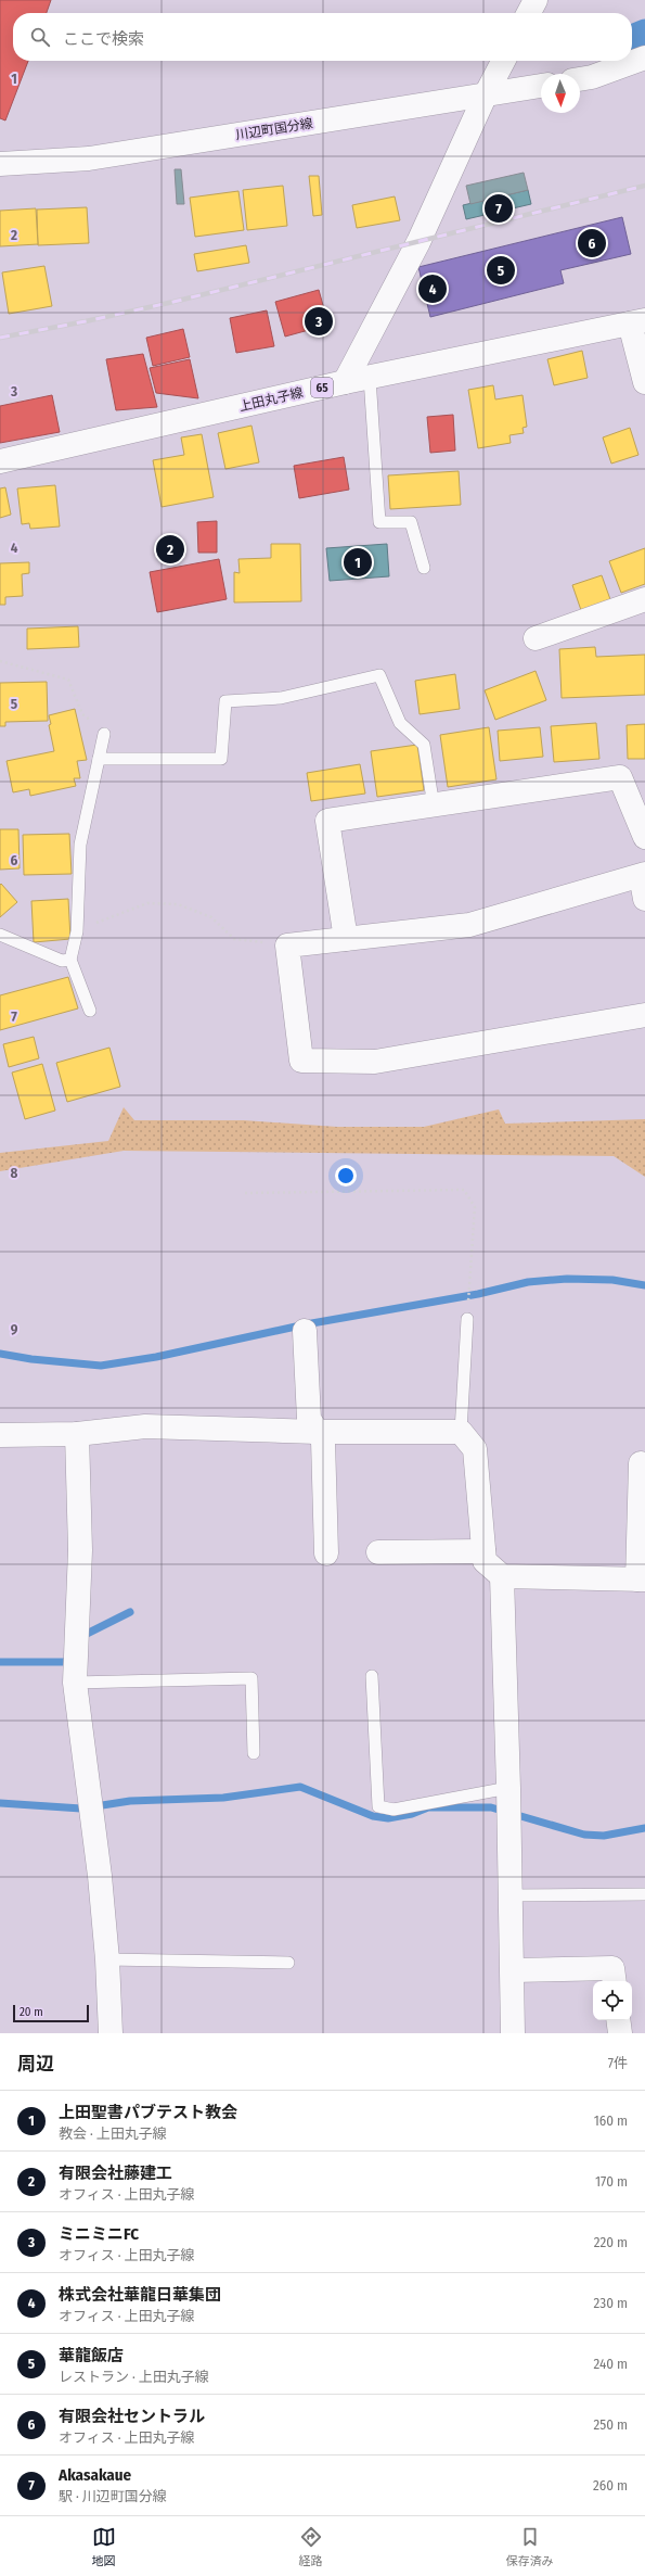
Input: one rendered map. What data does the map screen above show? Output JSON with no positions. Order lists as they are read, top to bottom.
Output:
{
  "streets": {
    "street": ["川辺町国分線", "65", "上田丸子線"]
  },
  "scale_bar": "20 m",
  "north": "bottom",
  "page": {
    "search": "ここで検索",
    "pins": [
      "7",
      "6",
      "5",
      "4",
      "3",
      "2",
      "1"
    ],
    "scale": "20 m",
    "heading": ["周辺", "7件"],
    "list": [
      {
        "mark": "1",
        "name": "上田聖書パブテスト教会",
        "note": "教会 · 上田丸子線",
        "value": "160 m"
      },
      {
        "mark": "2",
        "name": "有限会社藤建工",
        "note": "オフィス · 上田丸子線",
        "value": "170 m"
      },
      {
        "mark": "3",
        "name": "ミニミニFC",
        "note": "オフィス · 上田丸子線",
        "value": "220 m"
      },
      {
        "mark": "4",
        "name": "株式会社華龍日華集団",
        "note": "オフィス · 上田丸子線",
        "value": "230 m"
      },
      {
        "mark": "5",
        "name": "華龍飯店",
        "note": "レストラン · 上田丸子線",
        "value": "240 m"
      },
      {
        "mark": "6",
        "name": "有限会社セントラル",
        "note": "オフィス · 上田丸子線",
        "value": "250 m"
      },
      {
        "mark": "7",
        "name": "Akasakaue",
        "note": "駅 · 川辺町国分線",
        "value": "260 m"
      }
    ],
    "nav": ["地図", "経路", "保存済み"]
  },
  "grid": {
    "rows": [
      "1",
      "2",
      "3",
      "4",
      "5",
      "6",
      "7",
      "8",
      "9"
    ]
  }
}
